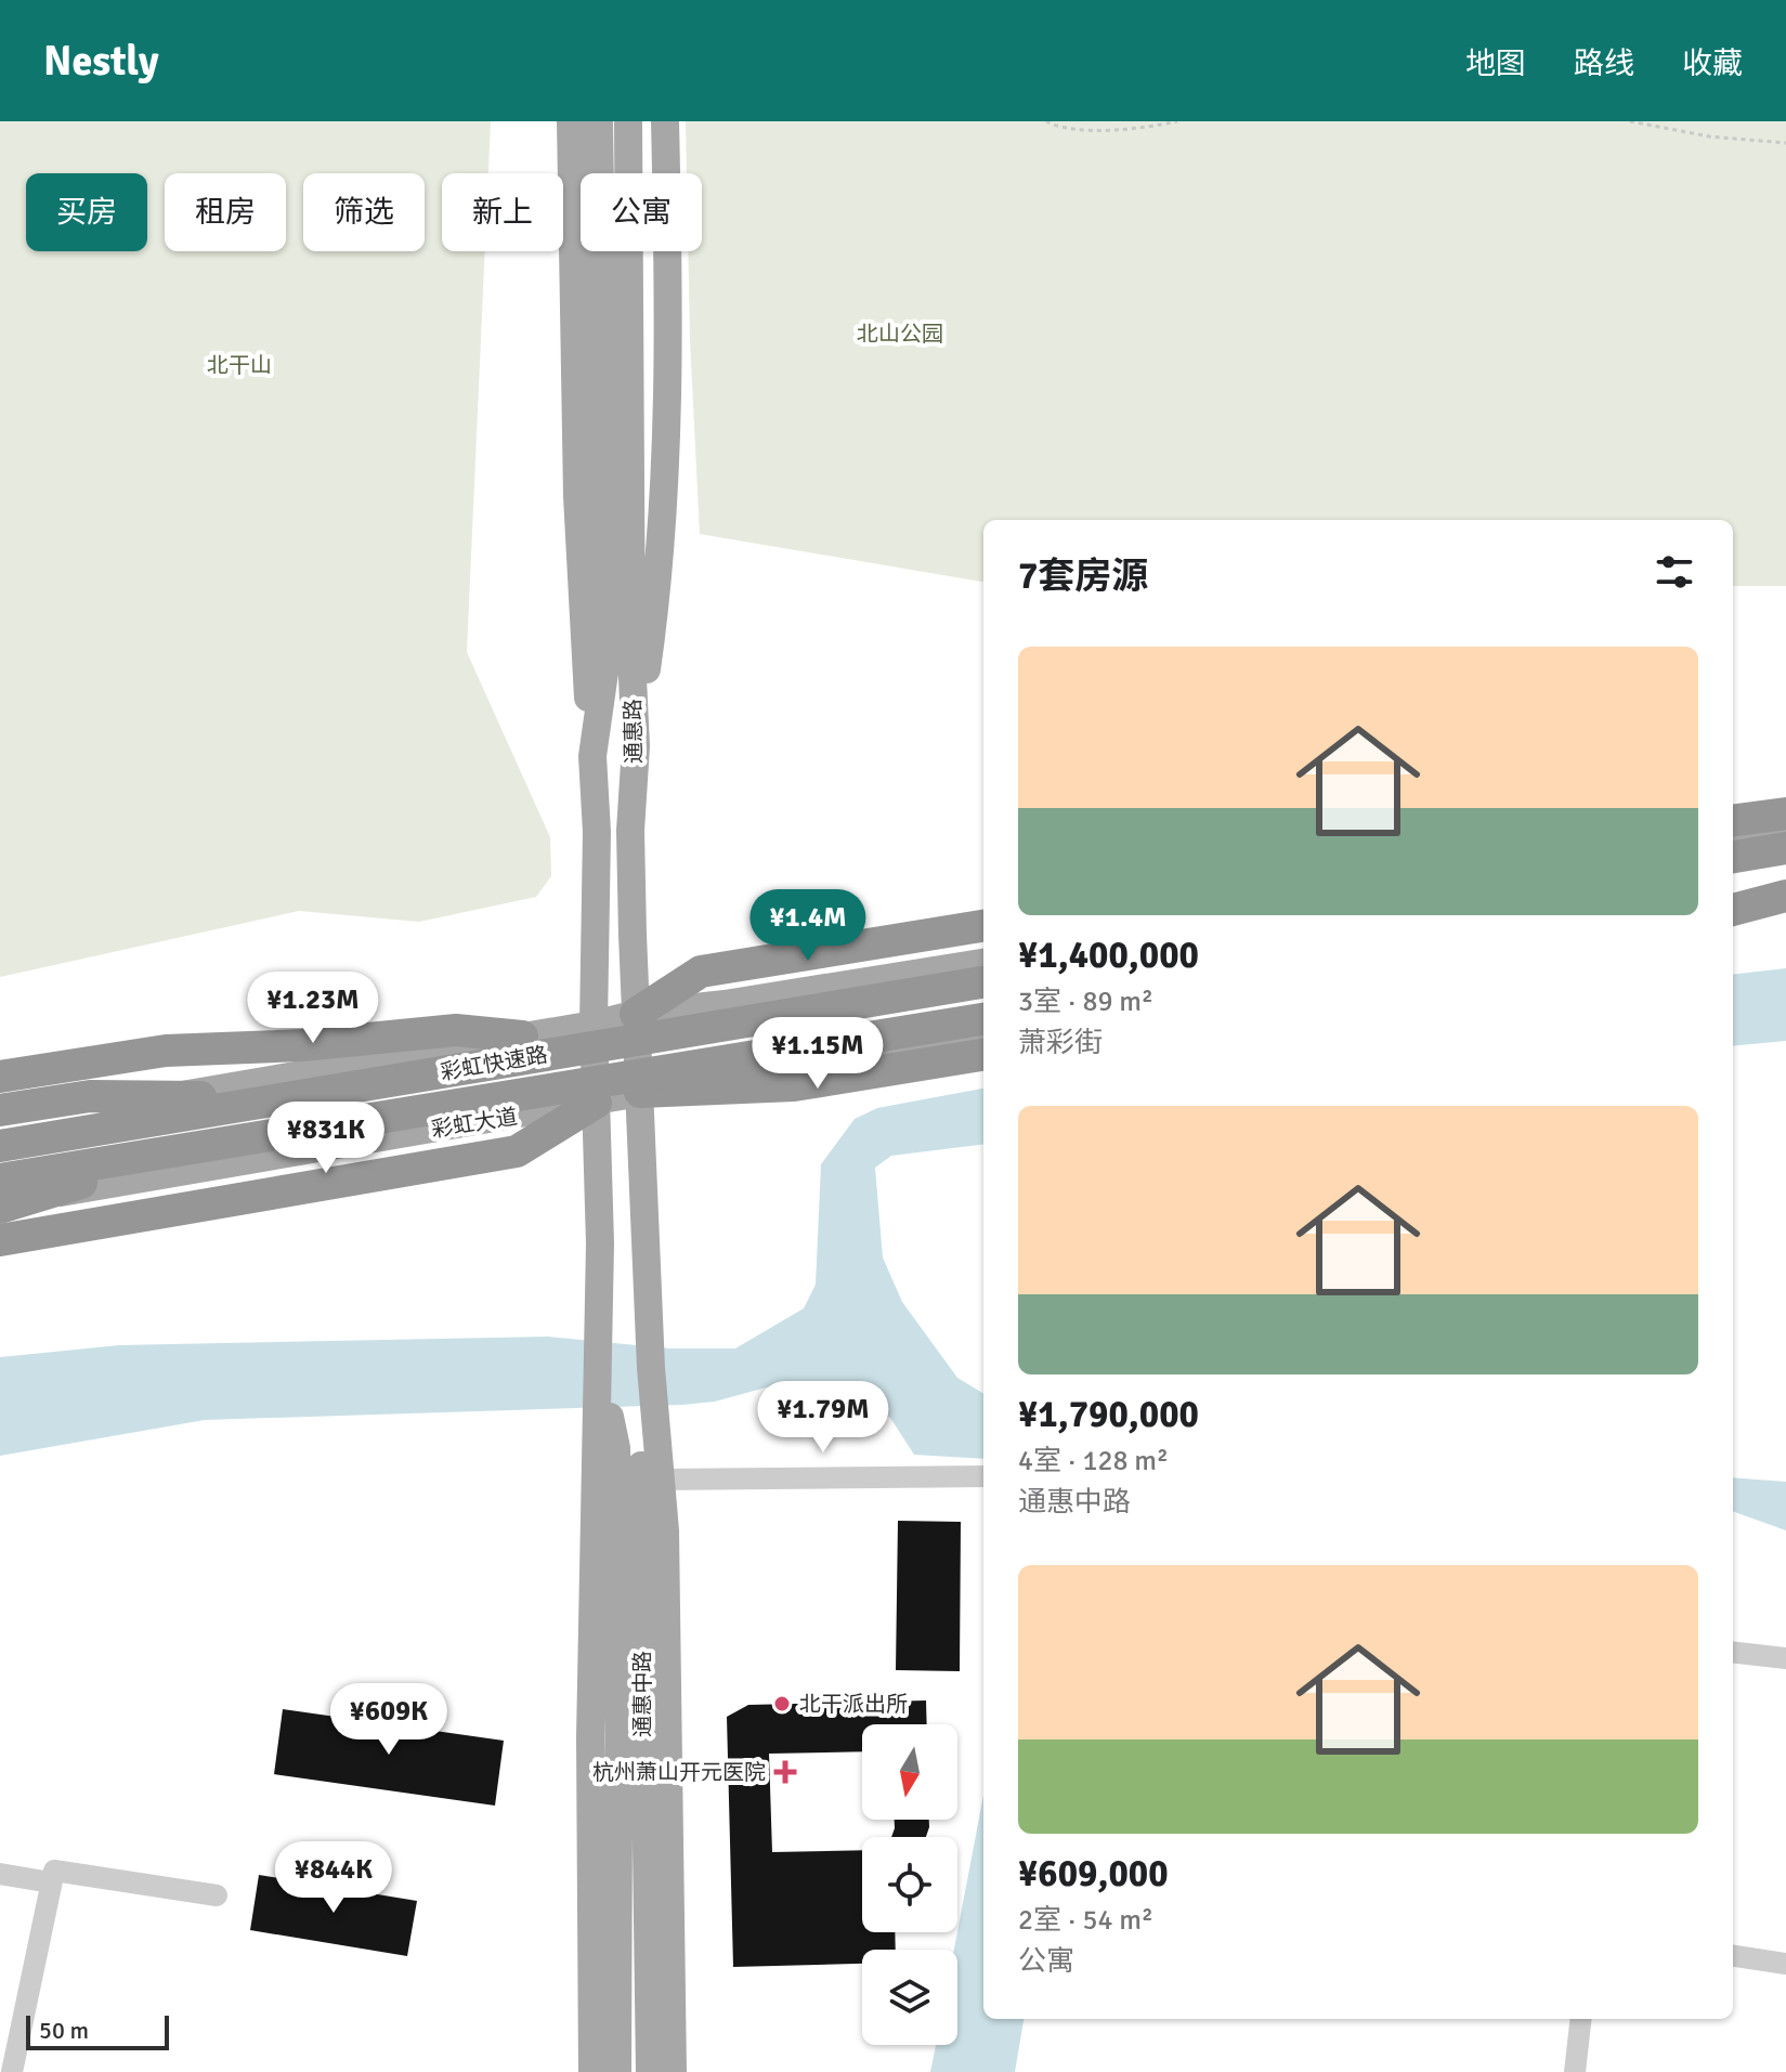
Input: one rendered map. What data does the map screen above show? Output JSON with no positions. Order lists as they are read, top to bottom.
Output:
{
  "streets": {
    "highway": ["彩虹快速路"],
    "main road": ["通惠路", "彩虹大道", "通惠中路"]
  },
  "crossings": [
    ["通惠路", "彩虹大道"],
    ["通惠路", "通惠中路"]
  ],
  "parks": ["北山公园", "北干山"],
  "places": {
    "other": ["北干派出所"],
    "health": ["杭州萧山开元医院"]
  },
  "scale_bar": "50 m",
  "north": "bottom",
  "page": {
    "header": "Nestly",
    "nav": ["地图", "路线", "收藏"],
    "chip": [
      "买房",
      "租房",
      "筛选",
      "新上",
      "公寓"
    ],
    "heading": "7套房源",
    "list": [
      {
        "name": "¥1,400,000",
        "note": "3室 · 89 m² · 萧彩街"
      },
      {
        "name": "¥1,790,000",
        "note": "4室 · 128 m² · 通惠中路"
      },
      {
        "name": "¥609,000",
        "note": "2室 · 54 m² · 公寓"
      }
    ],
    "price": [
      "¥1.4M",
      "¥1.23M",
      "¥1.15M",
      "¥831K",
      "¥1.79M",
      "¥609K",
      "¥844K"
    ],
    "scale": "50 m"
  }
}
